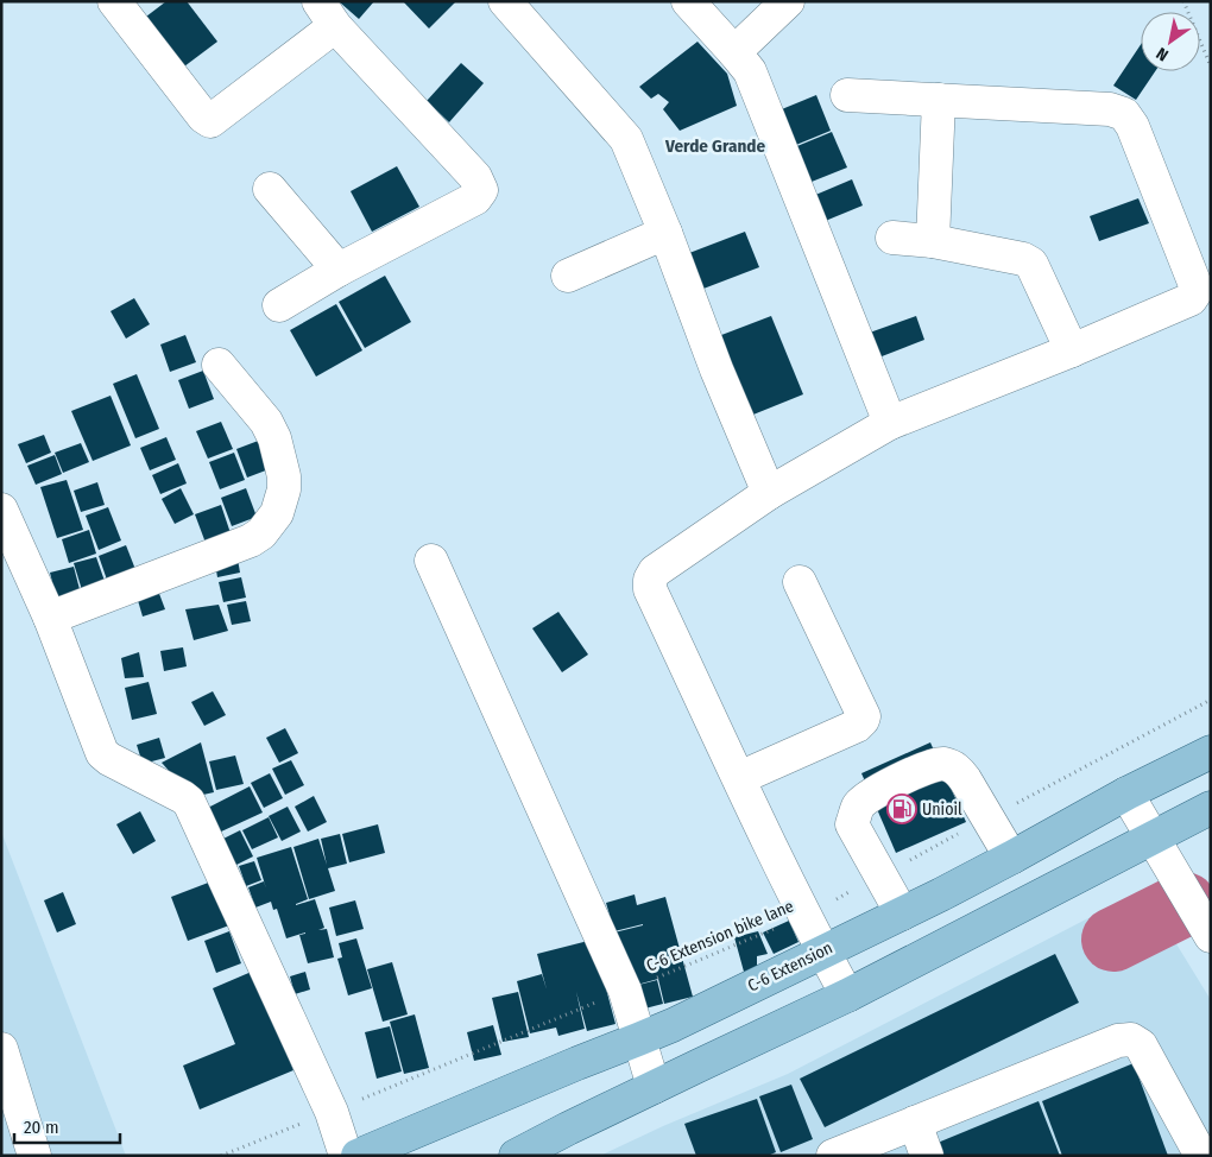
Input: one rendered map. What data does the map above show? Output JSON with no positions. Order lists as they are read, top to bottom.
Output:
{
  "streets": {
    "main road": ["C-6 Extension"],
    "path": ["C-6 Extension bike lane"]
  },
  "districts": ["Verde Grande"],
  "places": {
    "fuel station": ["Unioil"]
  },
  "scale_bar": "20 m",
  "north": "bottom left"
}
